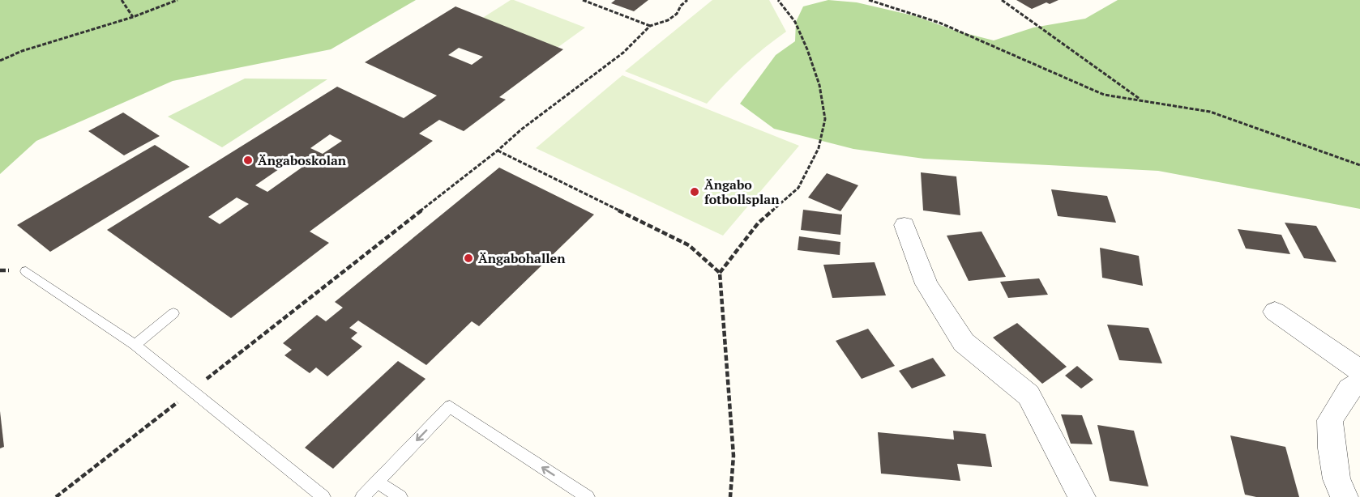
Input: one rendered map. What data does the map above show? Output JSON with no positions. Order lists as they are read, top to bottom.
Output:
{
  "places": ["Ängaboskolan", "Ängabo fotbollsplan", "Ängabohallen"]
}
